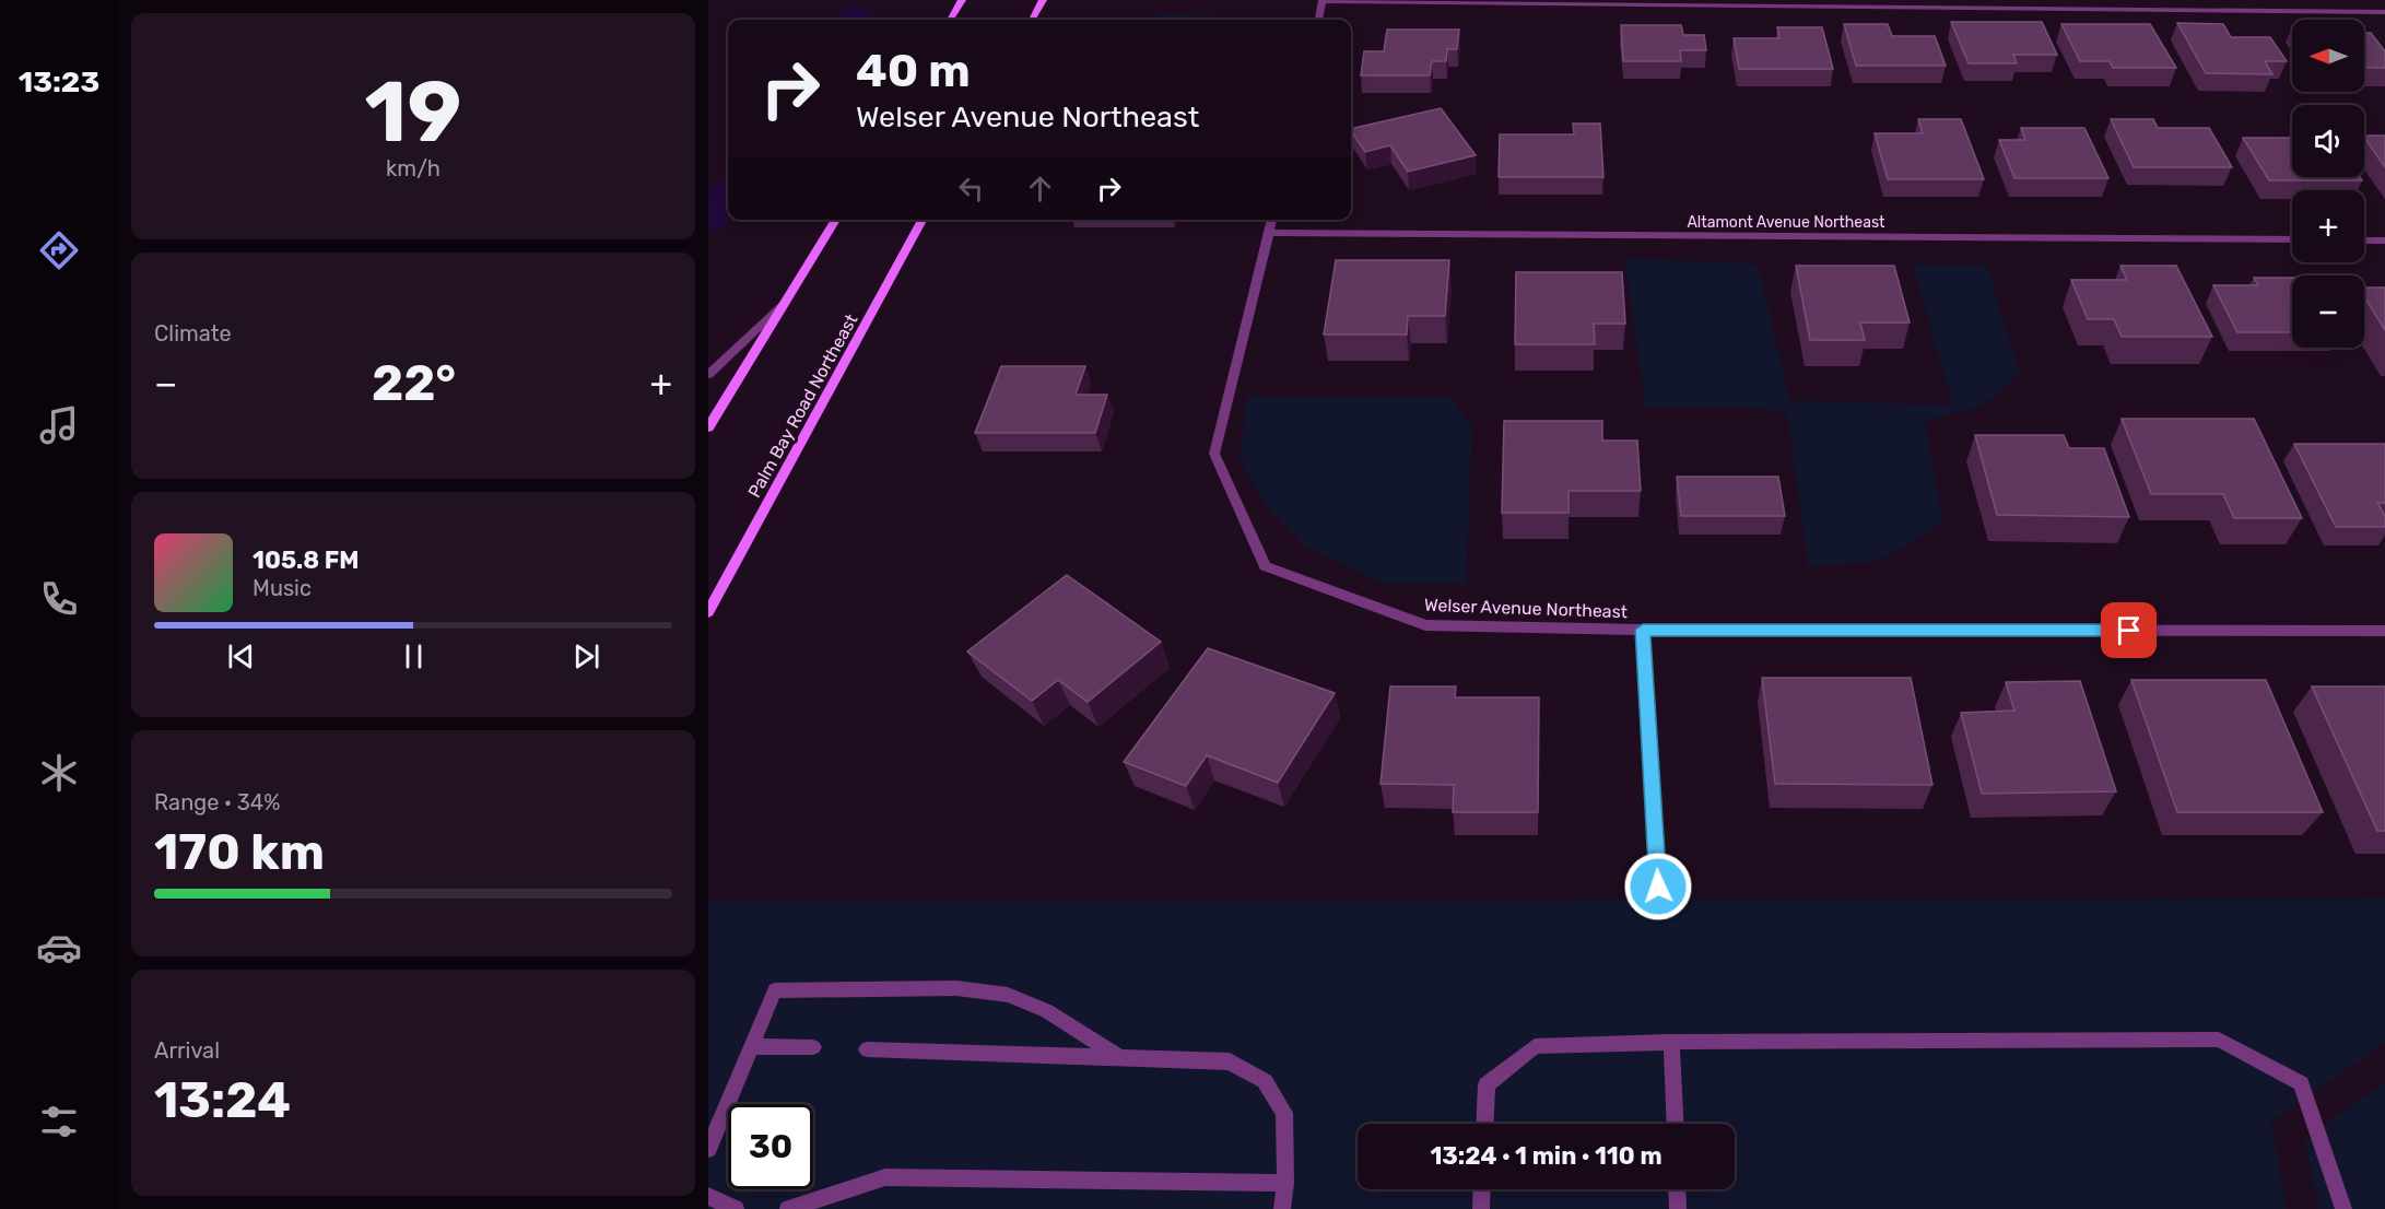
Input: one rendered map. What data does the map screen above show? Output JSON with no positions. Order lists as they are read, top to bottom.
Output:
{
  "streets": {
    "main road": ["Palm Bay Road Northeast"],
    "street": ["Altamont Avenue Northeast", "Welser Avenue Northeast"]
  },
  "crossings": [
    ["Altamont Avenue Northeast", "Welser Avenue Northeast"]
  ],
  "north": "left",
  "page": {
    "tabs": "13:23",
    "tile": [
      ["19", "km/h"],
      "Climate",
      ["Range · 34%", "170 km"],
      ["Arrival", "13:24"]
    ],
    "map_buttons": ["+", "−"],
    "turn": ["40 m", "Welser Avenue Northeast"],
    "heat": ["−", "22°", "+"],
    "song": ["105.8 FM", "Music"],
    "limit": "30",
    "trip": "13:24 · 1 min · 110 m"
  }
}
